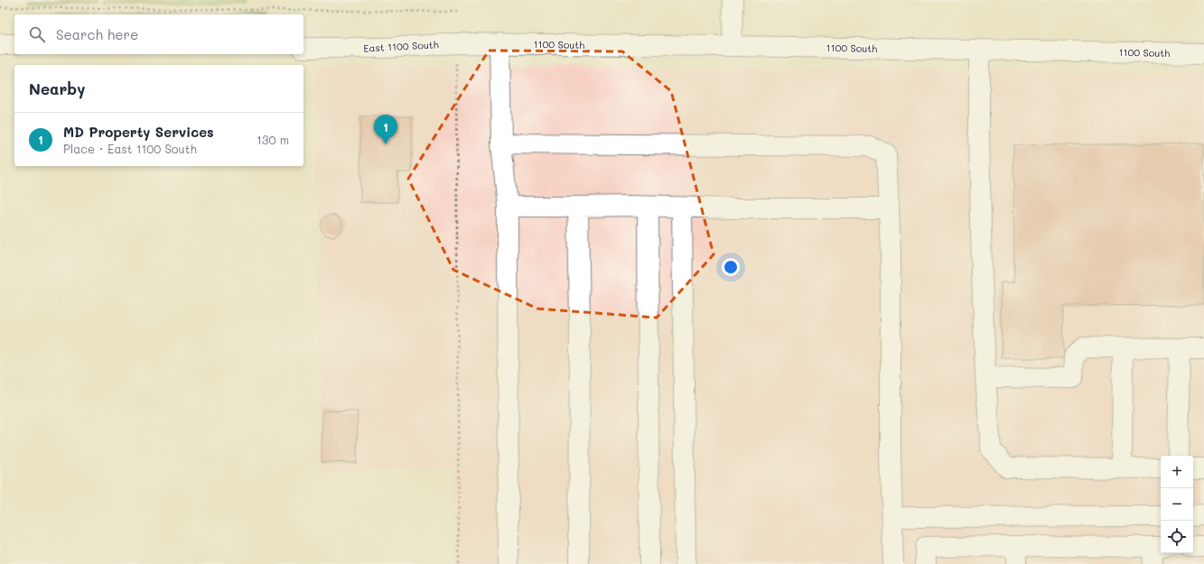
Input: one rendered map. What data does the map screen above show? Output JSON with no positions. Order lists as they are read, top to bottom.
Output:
{
  "streets": {
    "street": ["1100 South", "East 1100 South"]
  },
  "crossings": [
    ["1100 South", "East 1100 South"]
  ],
  "page": {
    "search": "Search here",
    "heading": "Nearby",
    "list": [
      {
        "mark": "1",
        "name": "MD Property Services",
        "note": "Place · East 1100 South",
        "value": "130 m"
      }
    ],
    "pins": "1",
    "map_buttons": ["+", "−"]
  }
}
